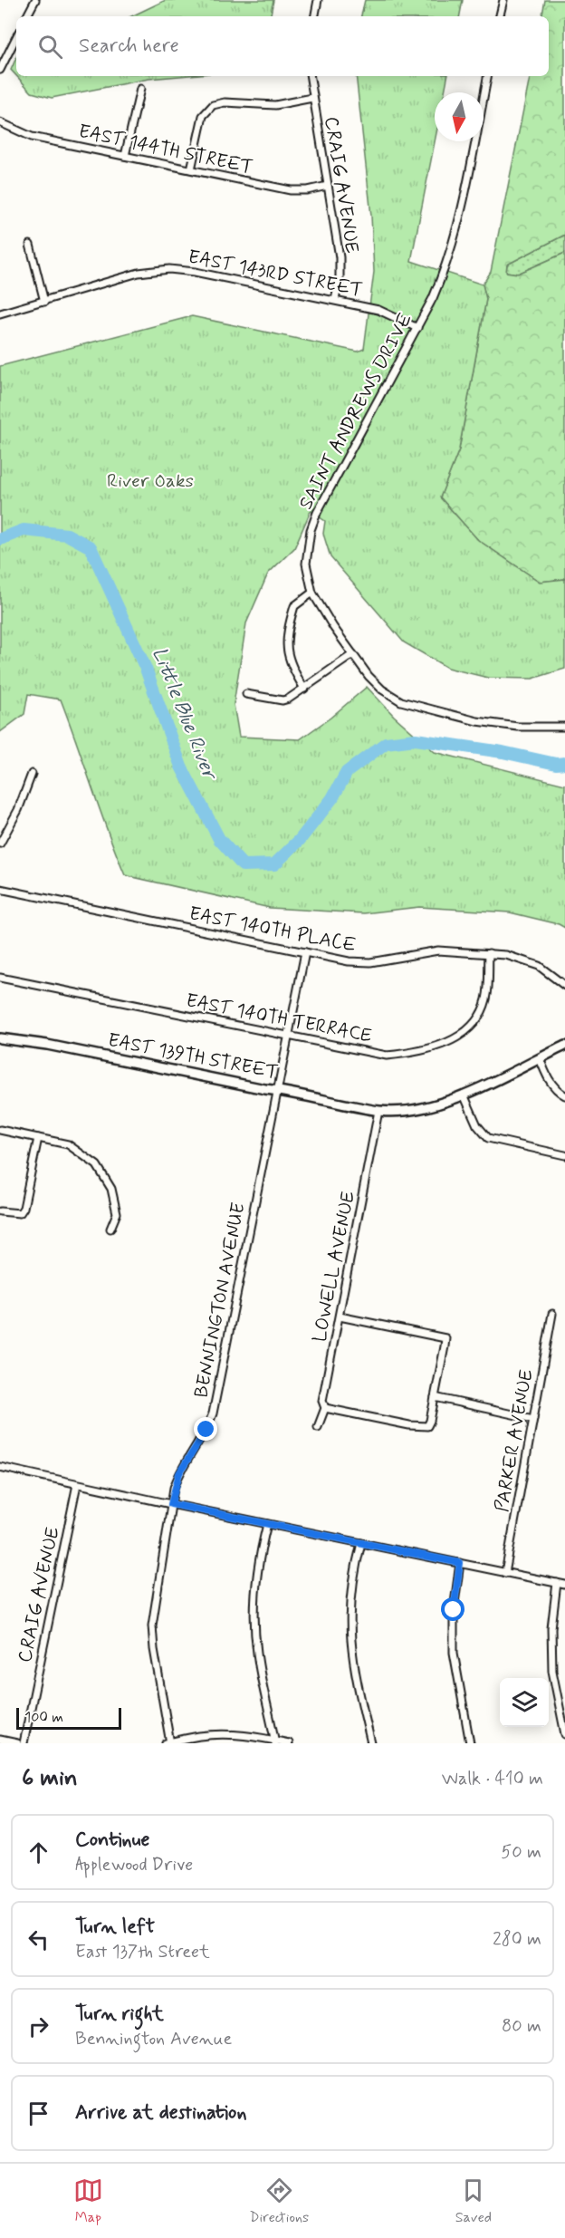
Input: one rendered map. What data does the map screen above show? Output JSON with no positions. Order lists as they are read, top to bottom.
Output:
{
  "streets": {
    "street": [
      "EAST 144TH STREET",
      "CRAIG AVENUE",
      "EAST 143RD STREET",
      "SAINT ANDREWS DRIVE",
      "EAST 140TH PLACE",
      "EAST 140TH TERRACE",
      "EAST 139TH STREET",
      "LOWELL AVENUE",
      "BENNINGTON AVENUE",
      "PARKER AVENUE"
    ]
  },
  "crossings": [
    ["EAST 144TH STREET", "CRAIG AVENUE"],
    ["CRAIG AVENUE", "EAST 143RD STREET"],
    ["EAST 143RD STREET", "SAINT ANDREWS DRIVE"],
    ["EAST 140TH PLACE", "EAST 140TH TERRACE"],
    ["EAST 140TH PLACE", "BENNINGTON AVENUE"],
    ["EAST 140TH TERRACE", "BENNINGTON AVENUE"],
    ["EAST 139TH STREET", "LOWELL AVENUE"],
    ["EAST 139TH STREET", "BENNINGTON AVENUE"]
  ],
  "water": ["Little Blue River"],
  "parks": ["River Oaks"],
  "scale_bar": "100 m",
  "north": "bottom",
  "page": {
    "search": "Search here",
    "scale": "100 m",
    "heading": ["6 min", "Walk · 410 m"],
    "list": [
      ["Continue", "Applewood Drive", "50 m"],
      ["Turn left", "East 137th Street", "280 m"],
      ["Turn right", "Bennington Avenue", "80 m"],
      "Arrive at destination"
    ],
    "nav": ["Map", "Directions", "Saved"]
  }
}
